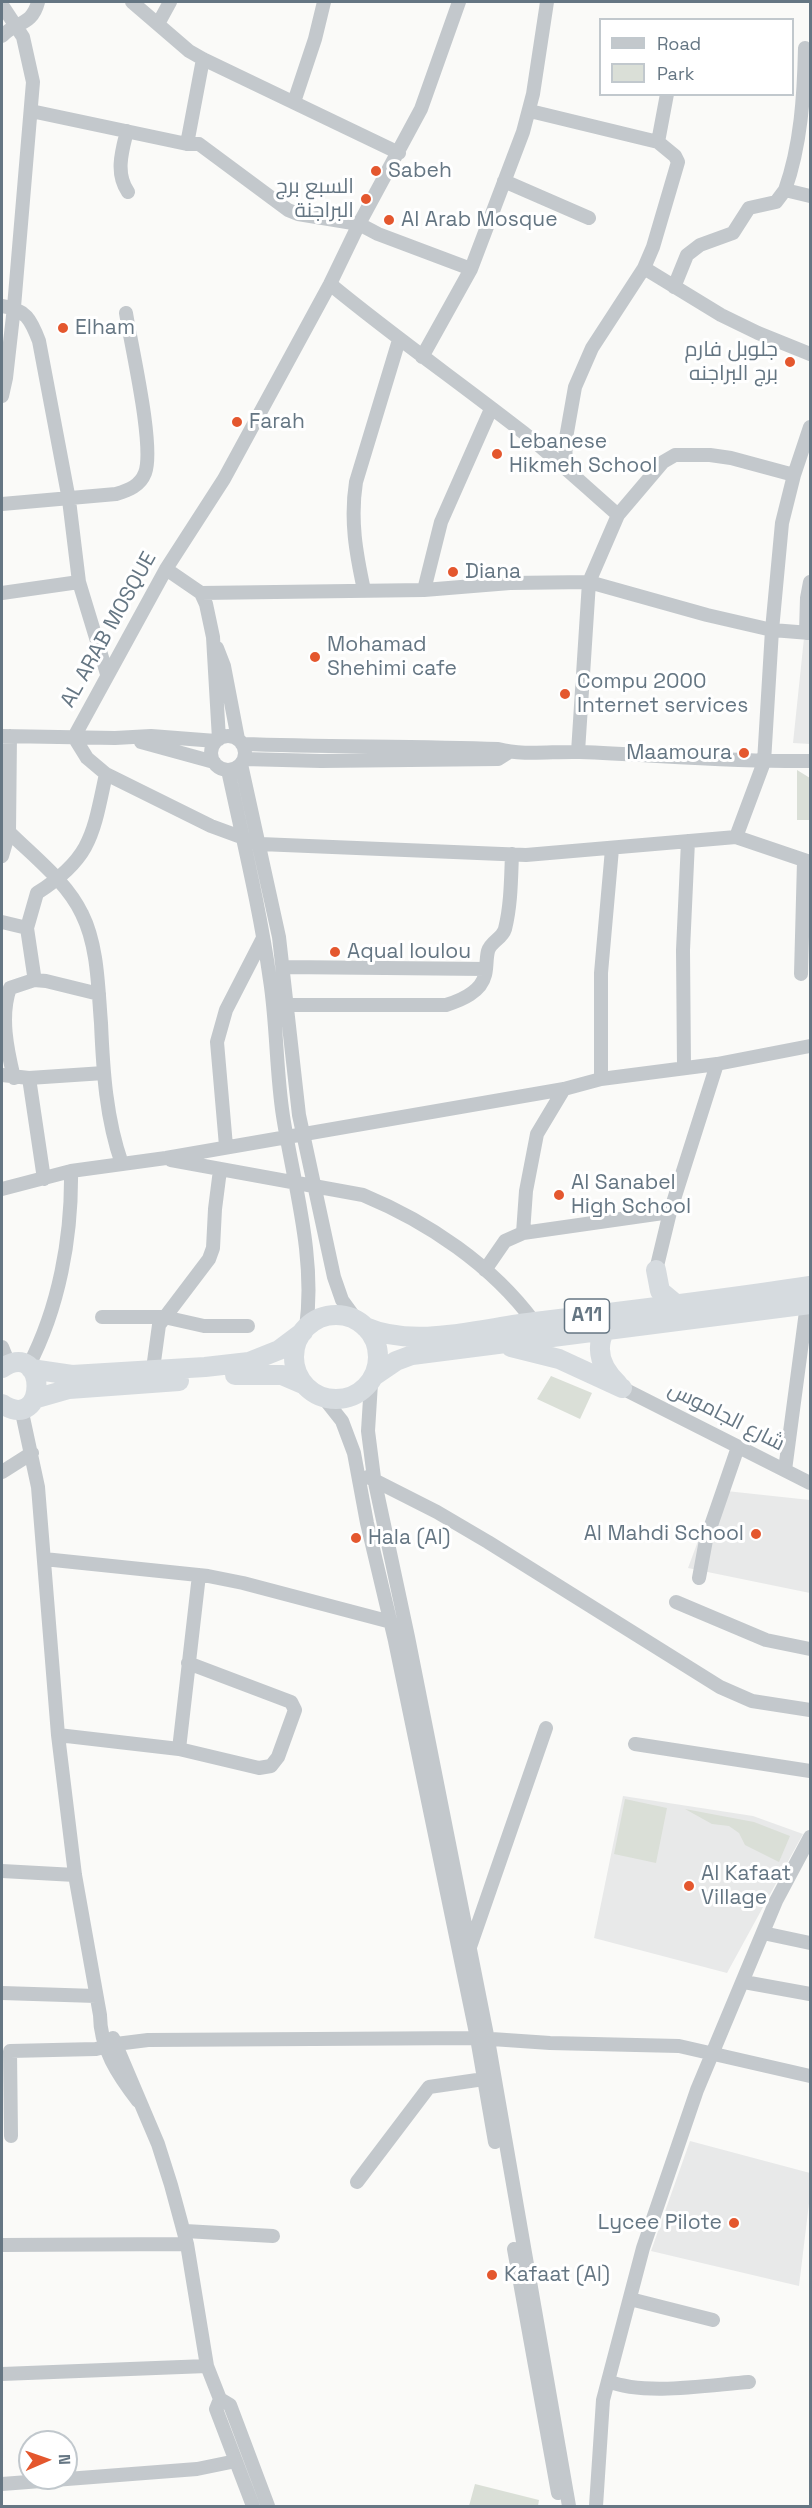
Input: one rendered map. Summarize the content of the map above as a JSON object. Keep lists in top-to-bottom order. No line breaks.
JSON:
{"streets":{"highway":["A11"],"street":["AL ARAB MOSQUE","شارع الجاموس"]},"places":["Sabeh","السبع برج البراجنة","Al Arab Mosque","Elham","جلوبل فارم برج البراجنه","Farah","Lebanese Hikmeh School","Diana","Mohamad Shehimi cafe","Compu 2000 Internet services","Maamoura","Aqual loulou","Al Sanabel High School","Al Mahdi School","Hala (Al)","Al Kafaat Village","Lycee Pilote","Kafaat (Al)"],"legend":["Road","Park"],"north":"right"}
